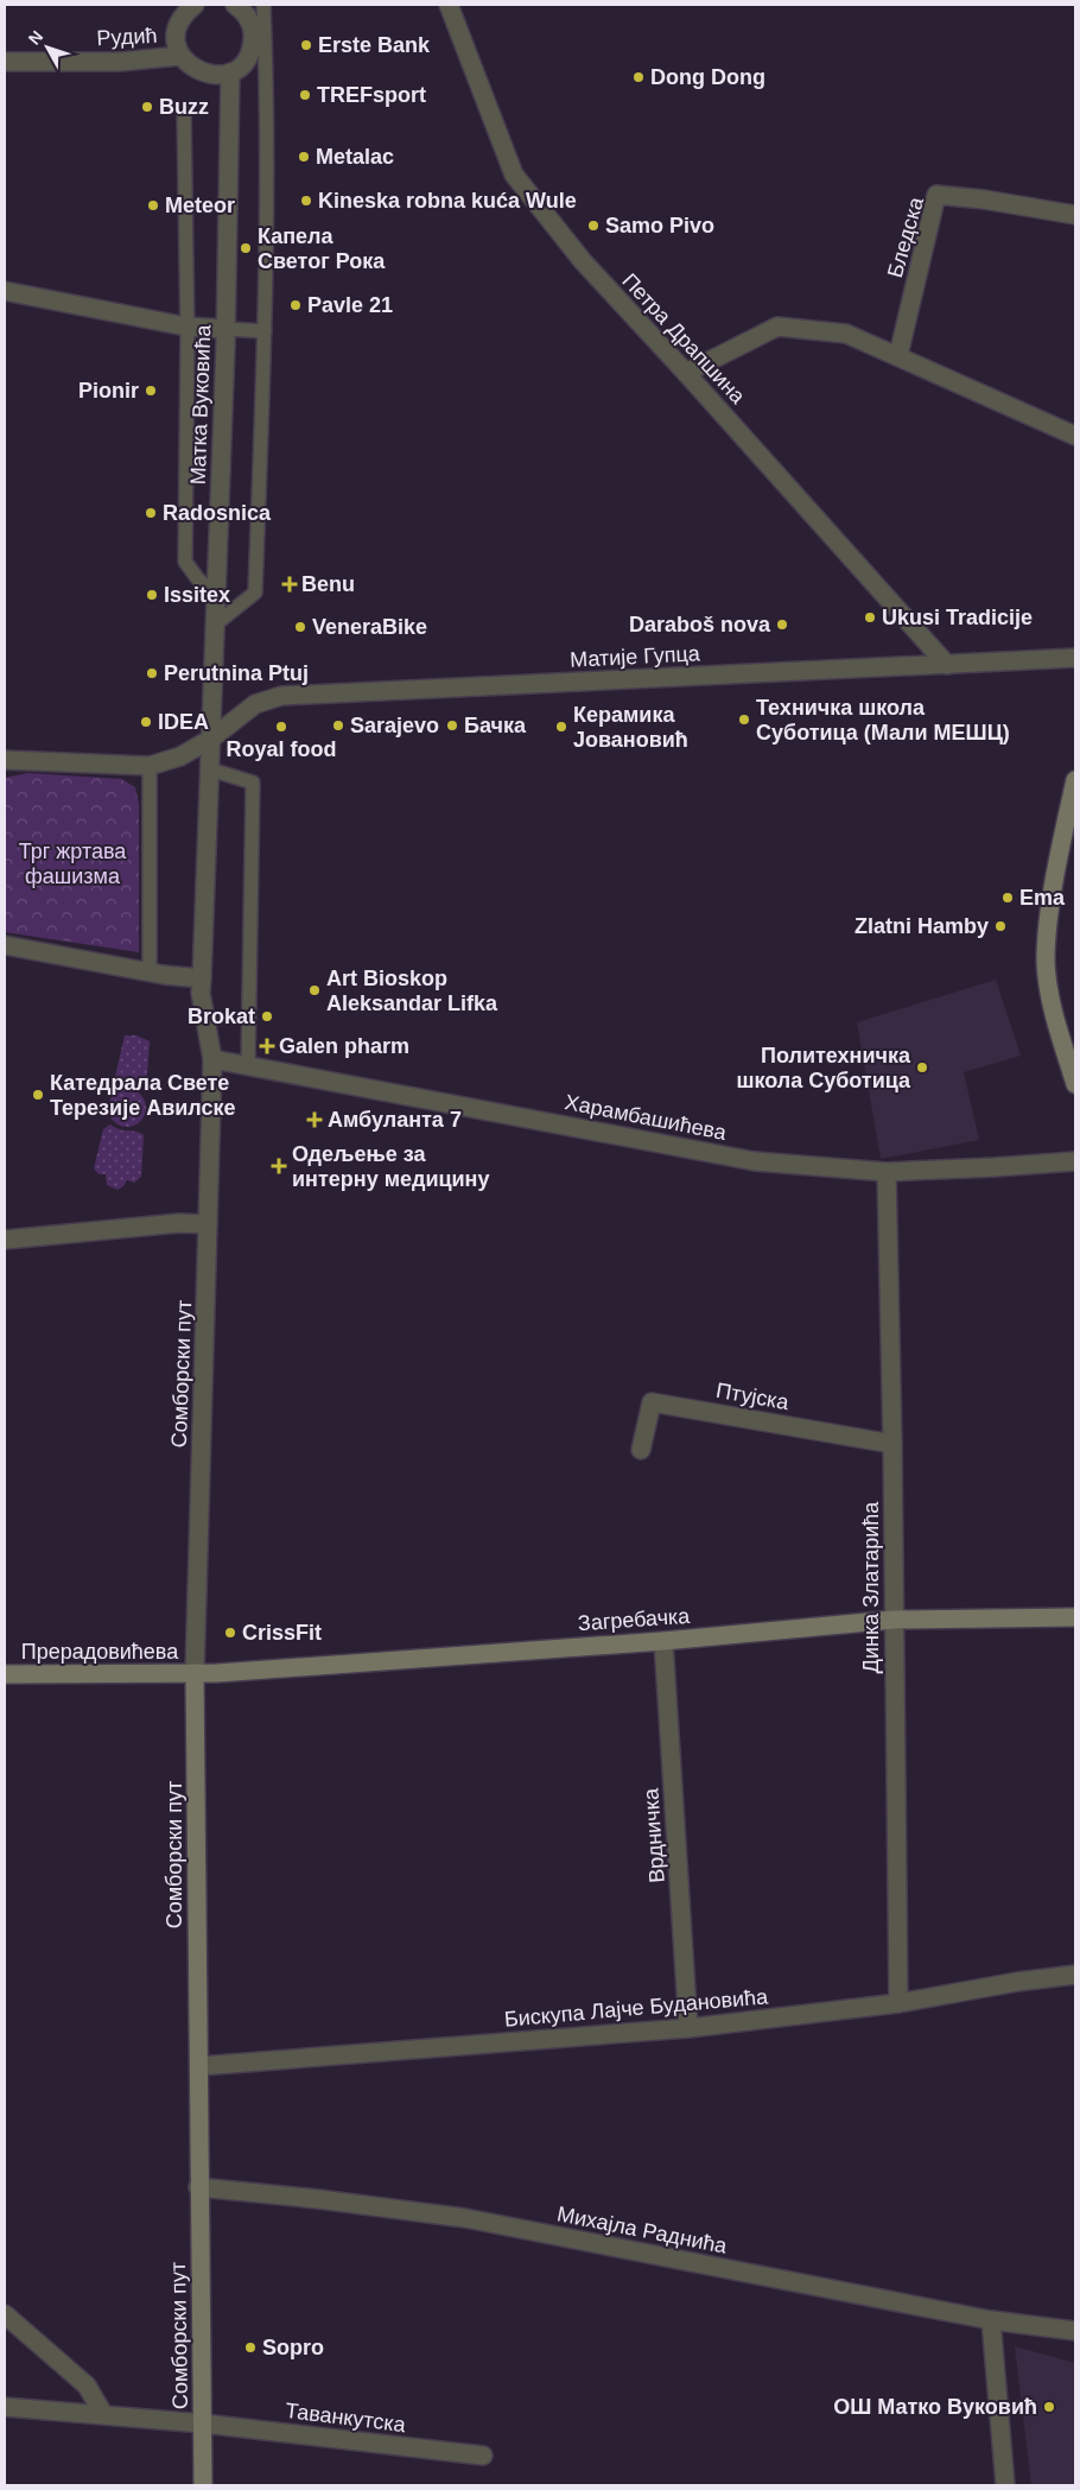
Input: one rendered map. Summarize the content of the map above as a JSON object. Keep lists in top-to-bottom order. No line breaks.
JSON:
{"streets":{"main road":["Сомборски пут","Загребачка","Прерадовићева"],"street":["Рудић","Бледска","Петра Драпшина","Матка Вуковића","Матије Гупца","Харамбашићева","Птујска","Динка Златарића","Врдничка","Бискупа Лајче Будановића","Михајла Раднића","Таванкутска"]},"crossings":[["Петра Драпшина","Матије Гупца"],["Матка Вуковића","Матије Гупца"],["Харамбашићева","Динка Златарића"],["Сомборски пут","Загребачка"],["Сомборски пут","Прерадовићева"],["Сомборски пут","Бискупа Лајче Будановића"],["Сомборски пут","Михајла Раднића"],["Сомборски пут","Таванкутска"],["Птујска","Динка Златарића"],["Динка Златарића","Загребачка"],["Динка Златарића","Бискупа Лајче Будановића"],["Загребачка","Прерадовићева"],["Загребачка","Врдничка"],["Врдничка","Бискупа Лајче Будановића"]],"parks":["Трг жртава фашизма"],"places":{"other":["Erste Bank","Dong Dong","TREFsport","Buzz","Metalac","Kineska robna kuća Wule","Meteor","Samo Pivo","Капела Светог Рока","Pavle 21","Pionir","Radosnica","Issitex","Ukusi Tradicije","Daraboš nova","VeneraBike","Perutnina Ptuj","Техничка школа Суботица (Мали МЕШЦ)","IDEA","Sarajevo","Бачка","Royal food","Керамика Јовановић","Ema","Zlatni Hamby","Art Bioskop Aleksandar Lifka","Brokat","Политехничка школа Суботица","Катедрала Свете Терезије Авилске","CrissFit","Sopro","ОШ Матко Вуковић"],"health":["Benu","Galen pharm","Амбуланта 7","Одељење за интерну медицину"]},"north":"top left"}
